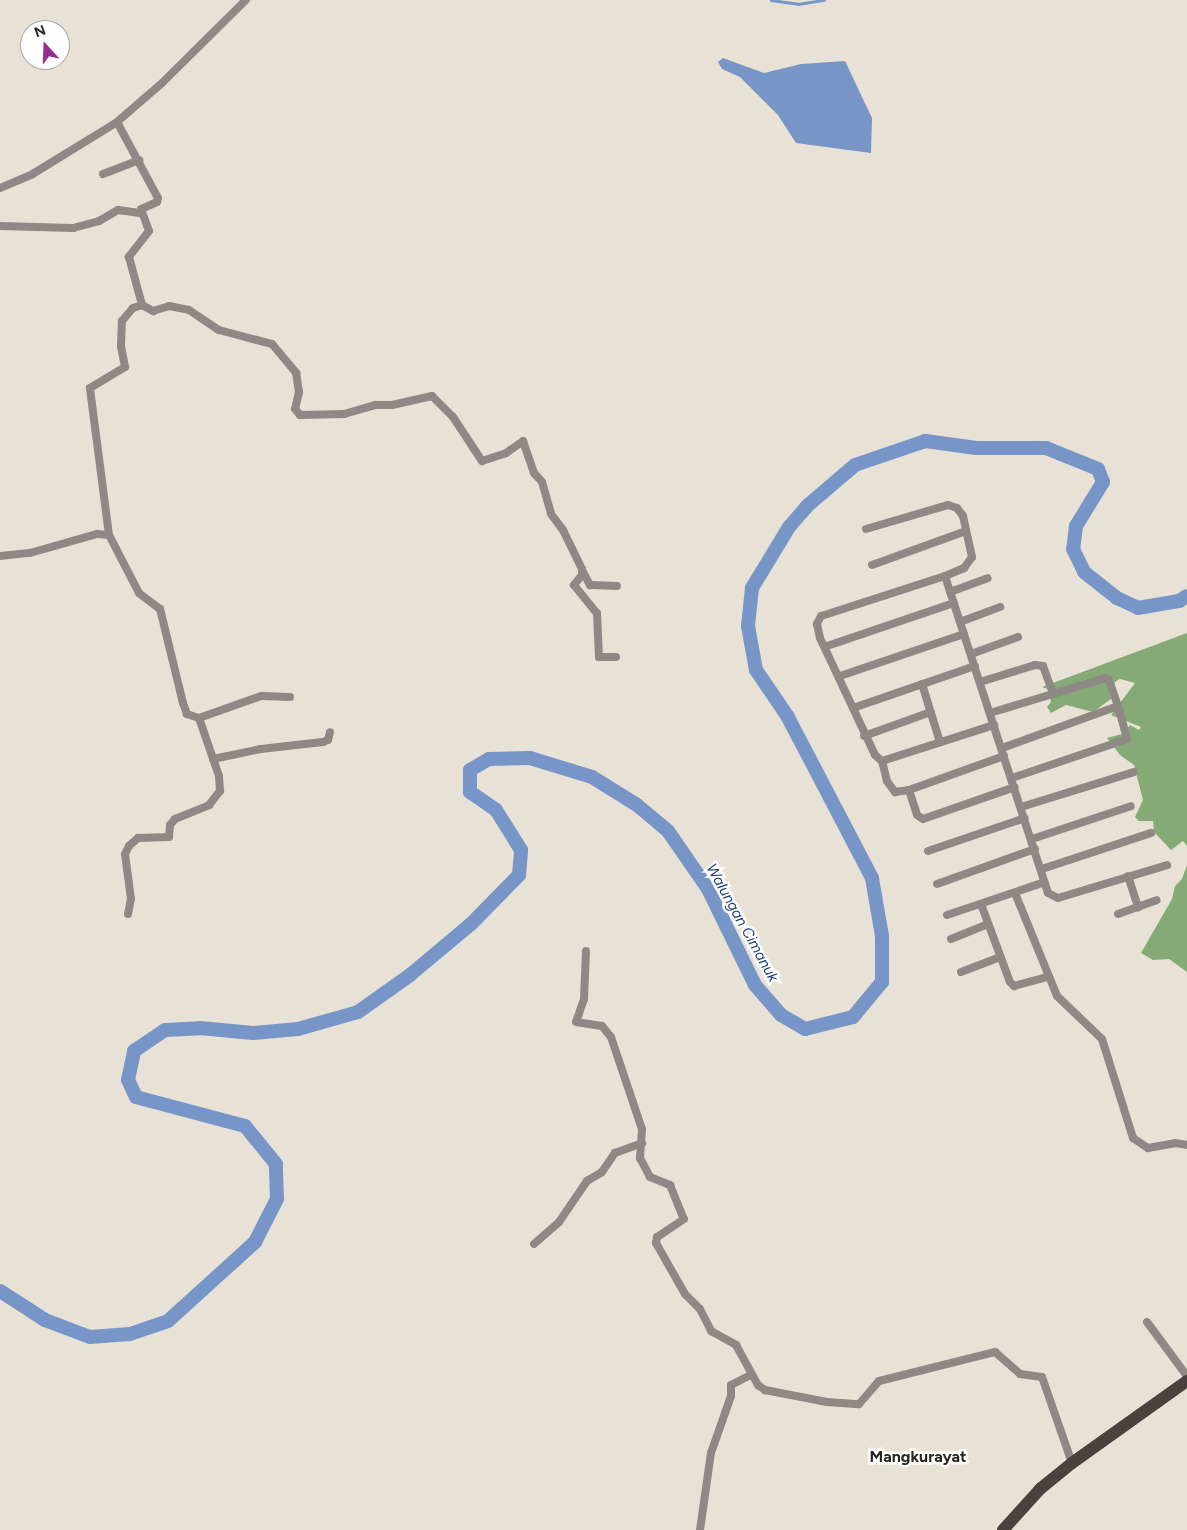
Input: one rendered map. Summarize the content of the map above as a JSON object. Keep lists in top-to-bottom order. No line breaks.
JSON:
{"districts":["Mangkurayat"],"water":["Walungan Cimanuk"],"north":"top"}
